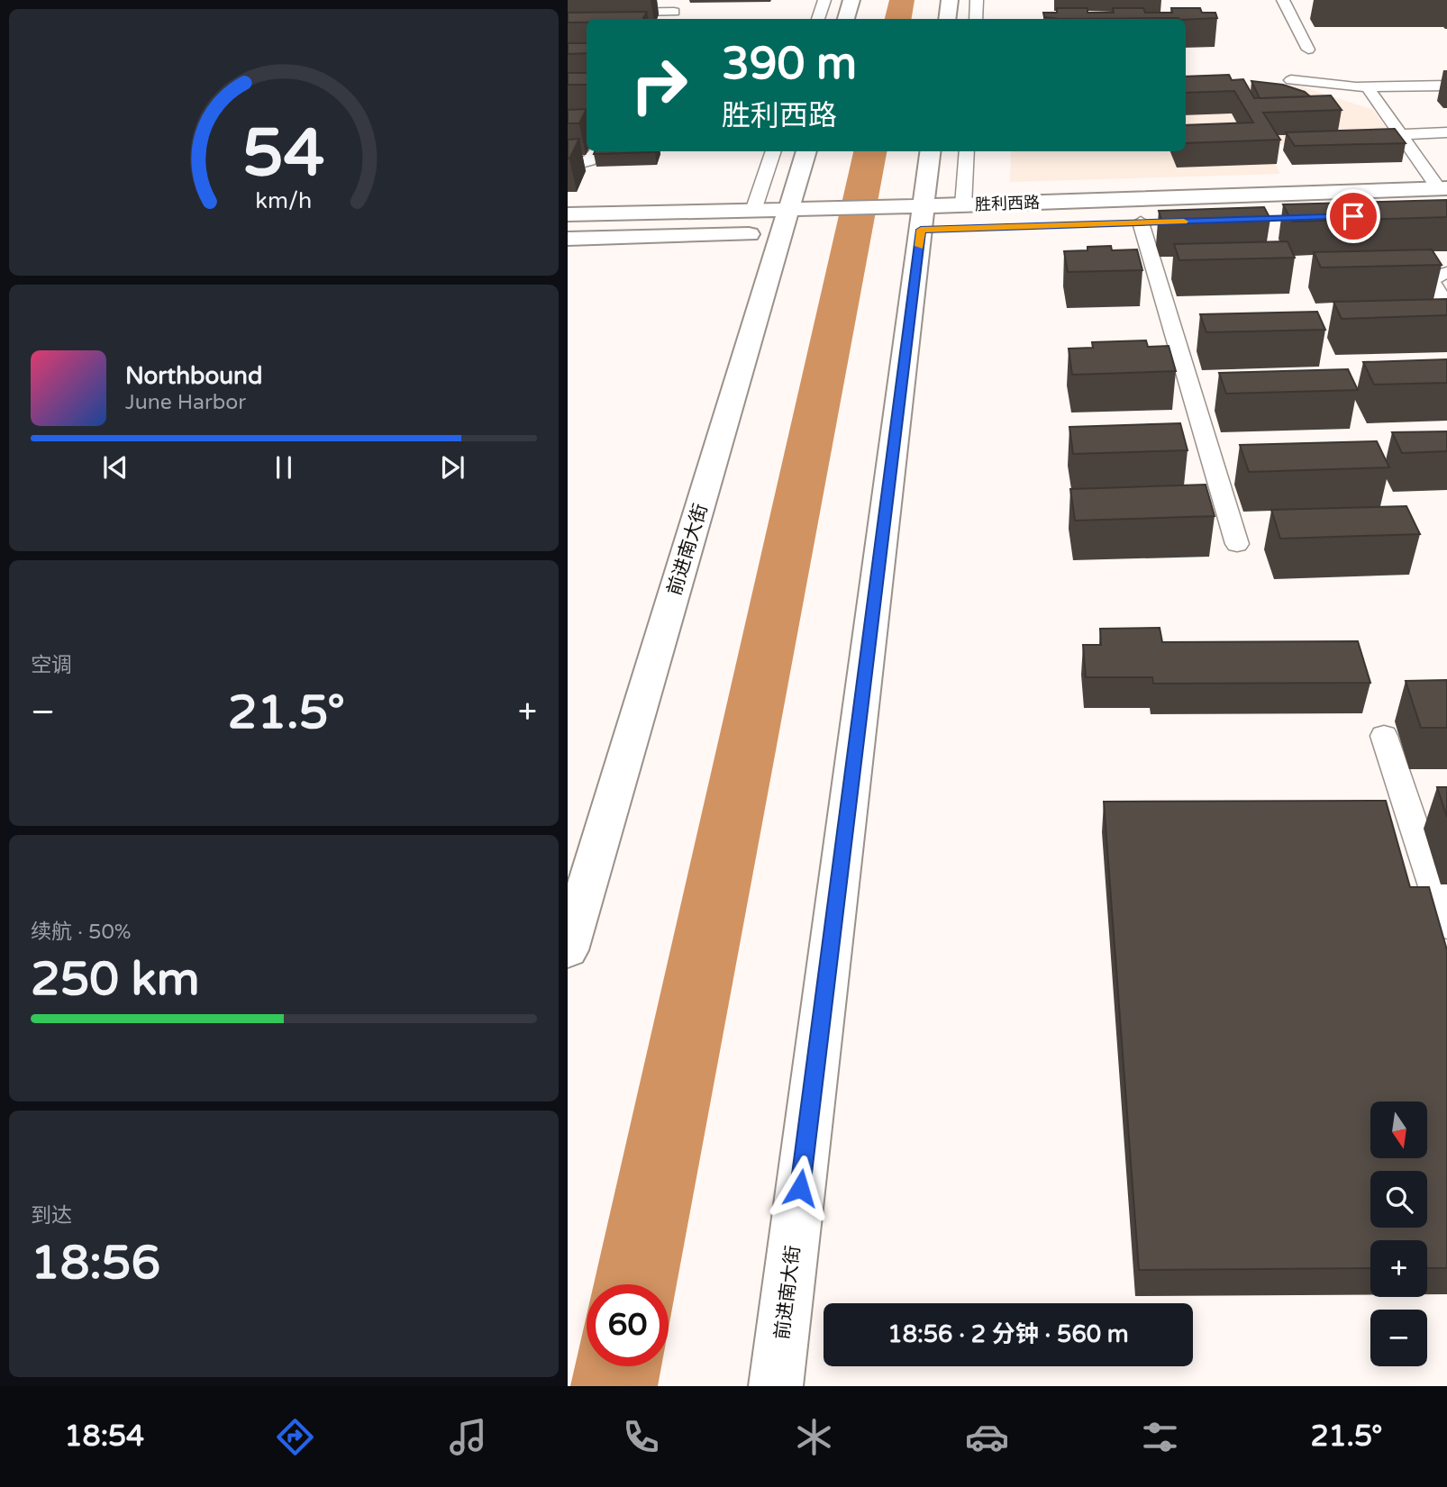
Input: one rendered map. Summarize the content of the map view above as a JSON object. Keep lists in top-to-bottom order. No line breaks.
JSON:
{"streets":{"main road":["胜利西路","前进南大街"]},"crossings":[["胜利西路","前进南大街"]],"north":"bottom","page":{"turn":["390 m","胜利西路"],"song":["Northbound","June Harbor"],"tile":["空调",["续航 · 50%","250 km"],["到达","18:56"]],"heat":["−","21.5°","+"],"map_buttons":["+","−"],"limit":"60","trip":"18:56 · 2 分钟 · 560 m","tabs":["18:54","21.5°"],"gauge":["54","km/h"]}}
